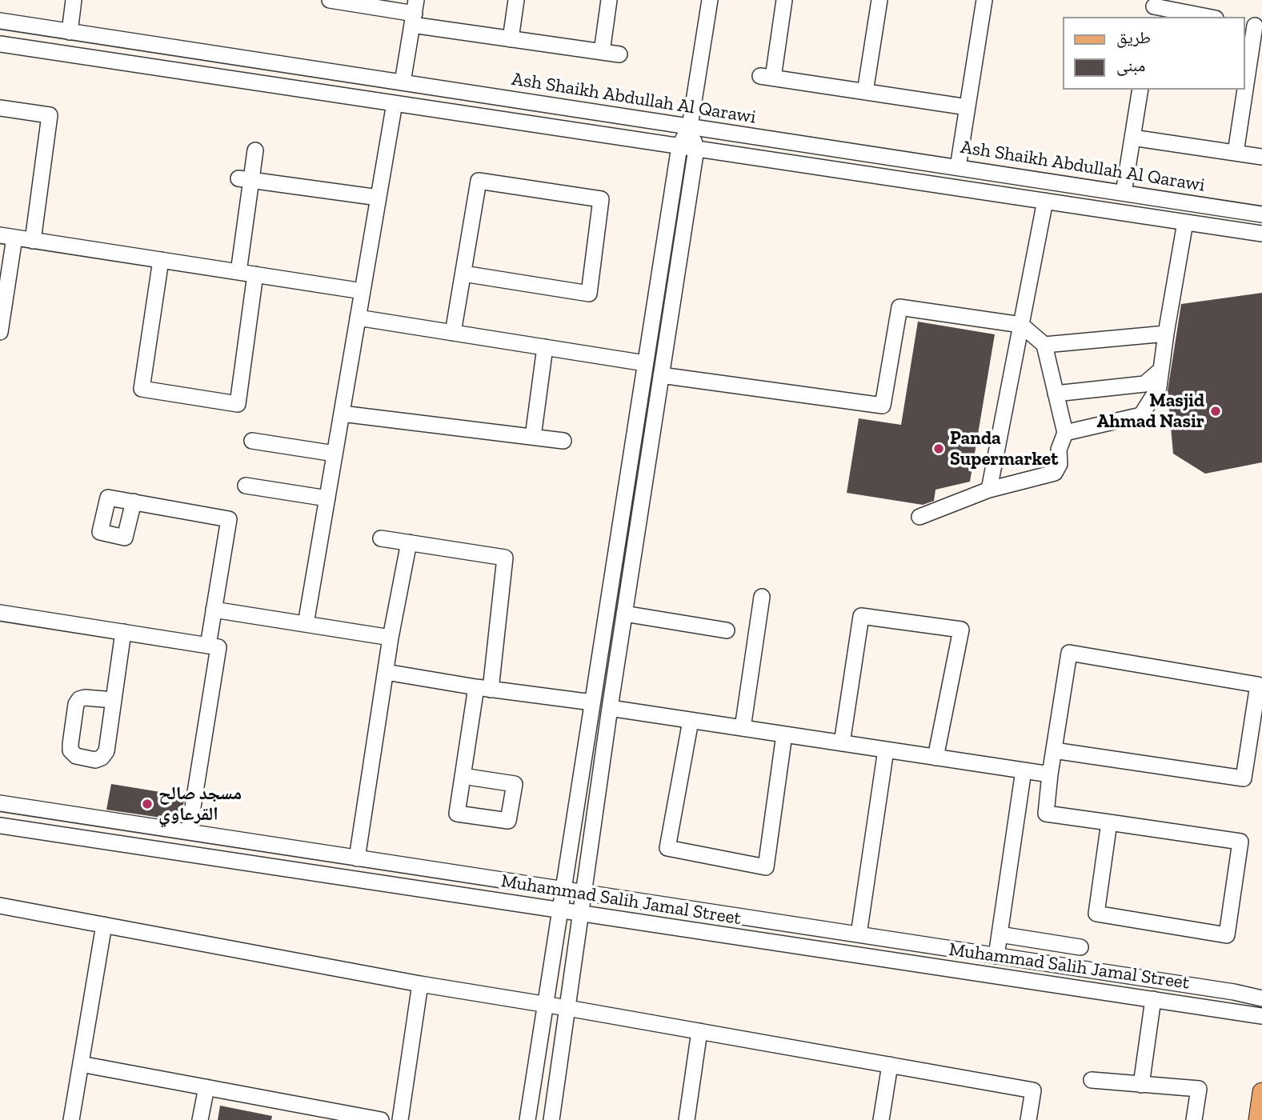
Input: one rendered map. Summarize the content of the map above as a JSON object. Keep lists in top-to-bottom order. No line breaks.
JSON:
{"streets":{"street":["Ash Shaikh Abdullah Al Qarawi","Muhammad Salih Jamal Street"]},"places":["Masjid Ahmad Nasir","Panda Supermarket","مسجد صالح القرعاوي"],"legend":["طريق","مبنى"]}
